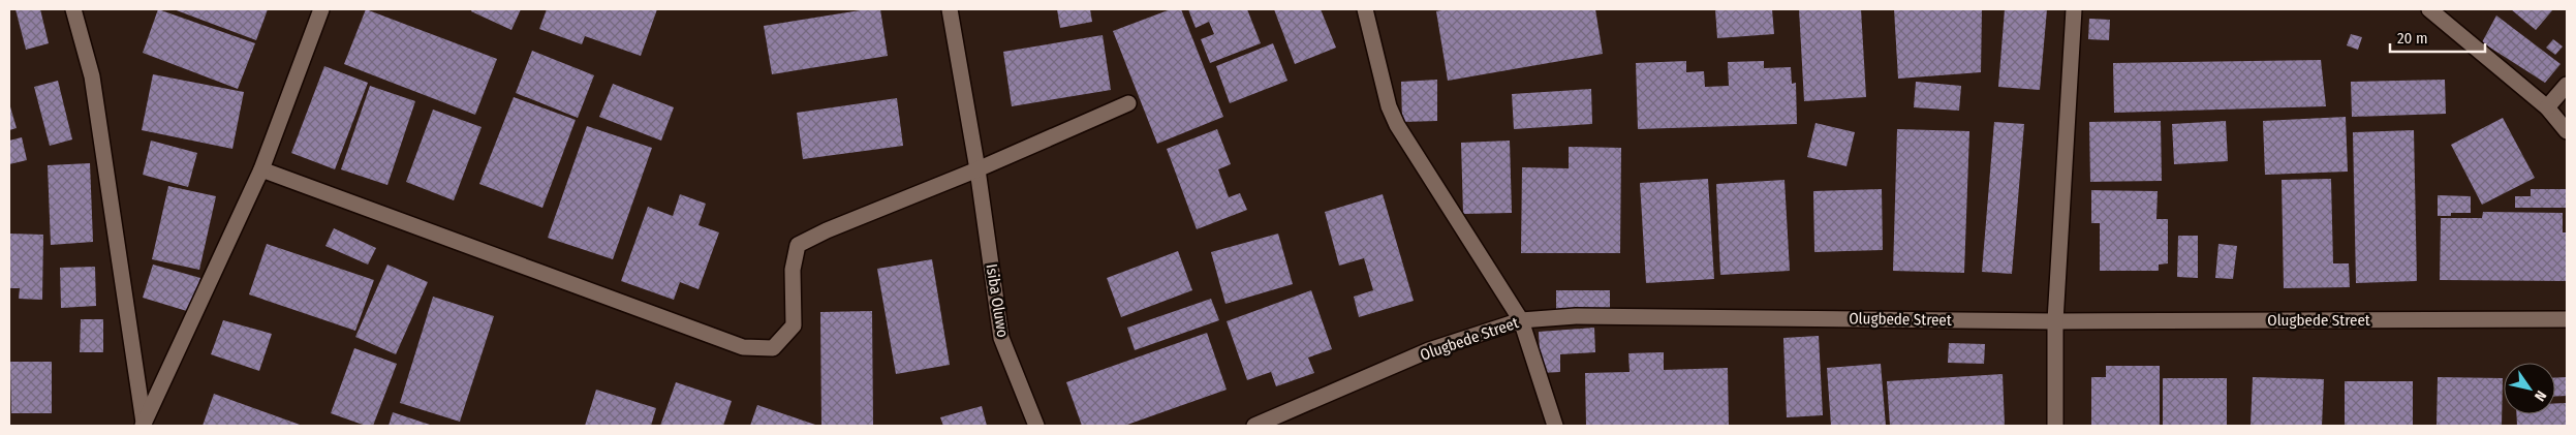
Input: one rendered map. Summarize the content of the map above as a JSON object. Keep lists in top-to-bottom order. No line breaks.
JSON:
{"streets":{"street":["Isiba Oluwo","Olugbede Street"]},"scale_bar":"20 m","north":"bottom right"}
